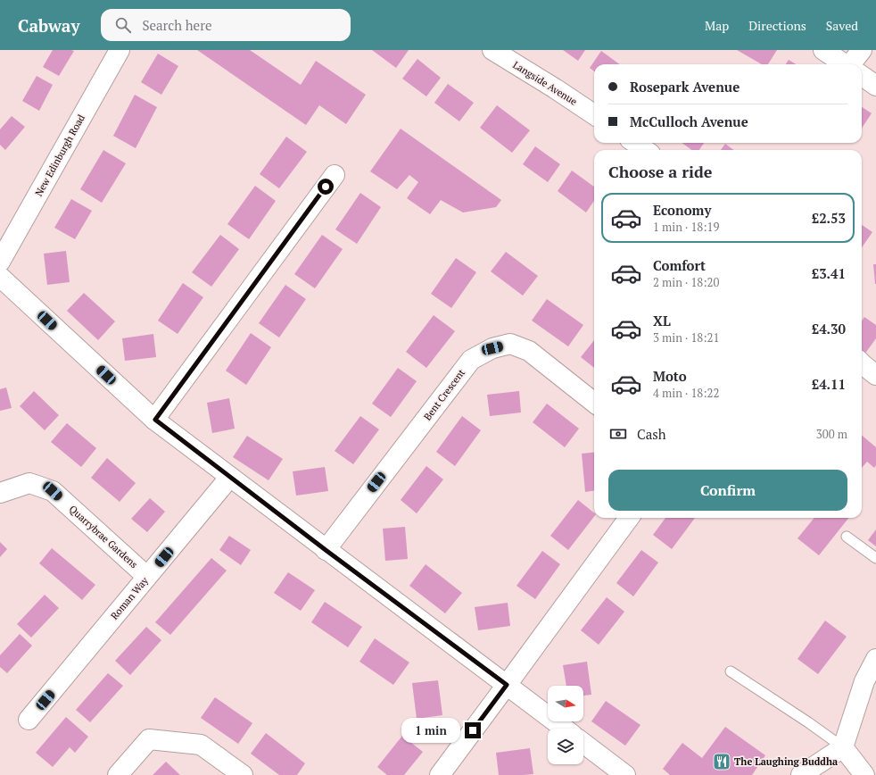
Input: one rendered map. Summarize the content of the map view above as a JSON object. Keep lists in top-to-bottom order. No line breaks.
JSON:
{"streets":{"street":["Langside Avenue","New Edinburgh Road","Bent Crescent","Quarrybrae Gardens","Roman Way"]},"crossings":[["Quarrybrae Gardens","Roman Way"]],"places":{"restaurant":["The Laughing Buddha"]},"north":"right","page":{"header":"Cabway","search":"Search here","nav":["Map","Directions","Saved"],"banner":["Rosepark Avenue","McCulloch Avenue"],"heading":"Choose a ride","list":[{"name":"Economy","note":"1 min · 18:19","value":"£2.53"},{"name":"Comfort","note":"2 min · 18:20","value":"£3.41"},{"name":"XL","note":"3 min · 18:21","value":"£4.30"},{"name":"Moto","note":"4 min · 18:22","value":"£4.11"}],"pay":["Cash","300 m"],"buttons":"Confirm","bubble":"1 min"}}
